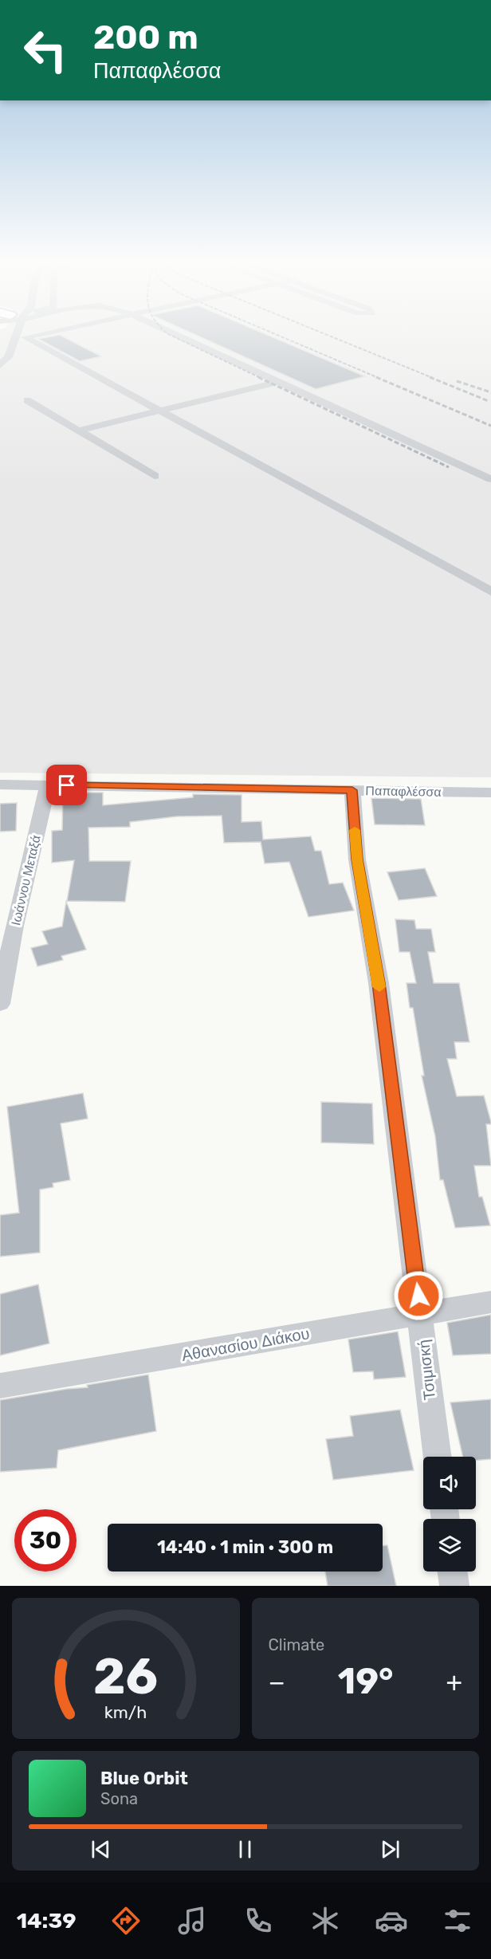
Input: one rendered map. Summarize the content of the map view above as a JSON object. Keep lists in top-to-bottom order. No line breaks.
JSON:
{"streets":{"street":["Παπαφλέσσα","Ιωάννου Μεταξά","Αθανασίου Διάκου","Τσιμισκή"]},"crossings":[["Παπαφλέσσα","Ιωάννου Μεταξά"],["Παπαφλέσσα","Τσιμισκή"],["Αθανασίου Διάκου","Τσιμισκή"]],"page":{"turn":["200 m","Παπαφλέσσα"],"limit":"30","trip":"14:40 · 1 min · 300 m","tile":"Climate","heat":["−","19°","+"],"song":["Blue Orbit","Sona"],"tabs":"14:39","gauge":["26","km/h"]}}
